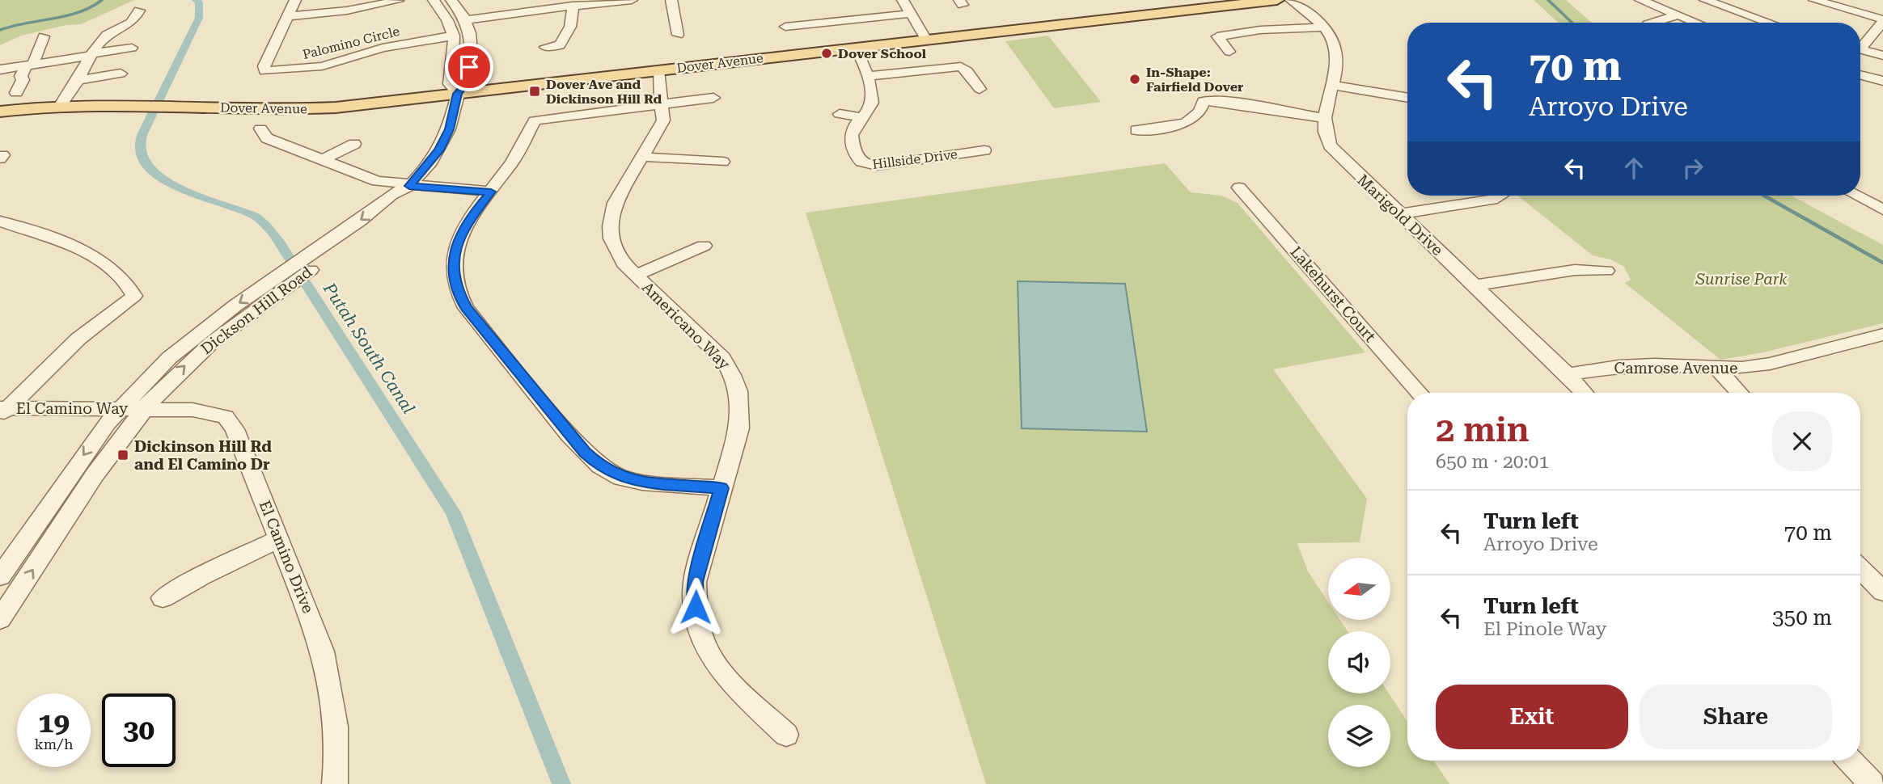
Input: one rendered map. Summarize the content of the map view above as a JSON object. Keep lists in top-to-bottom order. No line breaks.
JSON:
{"streets":{"main road":["Dover Avenue"],"street":["Palomino Circle","Hillside Drive","Marigold Drive","Lakehurst Court","Dickson Hill Road","Americano Way","Camrose Avenue","El Camino Way","El Camino Drive"]},"crossings":[["Palomino Circle","Dickson Hill Road"],["Dover Avenue","Hillside Drive"],["Dover Avenue","Dickson Hill Road"],["Dover Avenue","Americano Way"],["Marigold Drive","Camrose Avenue"],["Dickson Hill Road","El Camino Way"],["Dickson Hill Road","El Camino Drive"],["El Camino Way","El Camino Drive"]],"water":["Putah South Canal"],"parks":["Sunrise Park"],"places":{"other":["Dover School","In-Shape: Fairfield Dover"],"transit":["Dover Ave and Dickinson Hill Rd","Dickinson Hill Rd and El Camino Dr"]},"north":"left","page":{"turn":["70 m","Arroyo Drive"],"heading":["2 min","650 m · 20:01"],"list":[{"name":"Turn left","note":"Arroyo Drive","value":"70 m"},{"name":"Turn left","note":"El Pinole Way","value":"350 m"}],"buttons":["Exit","Share"],"speed":"19 km/h","limit":"30"}}
